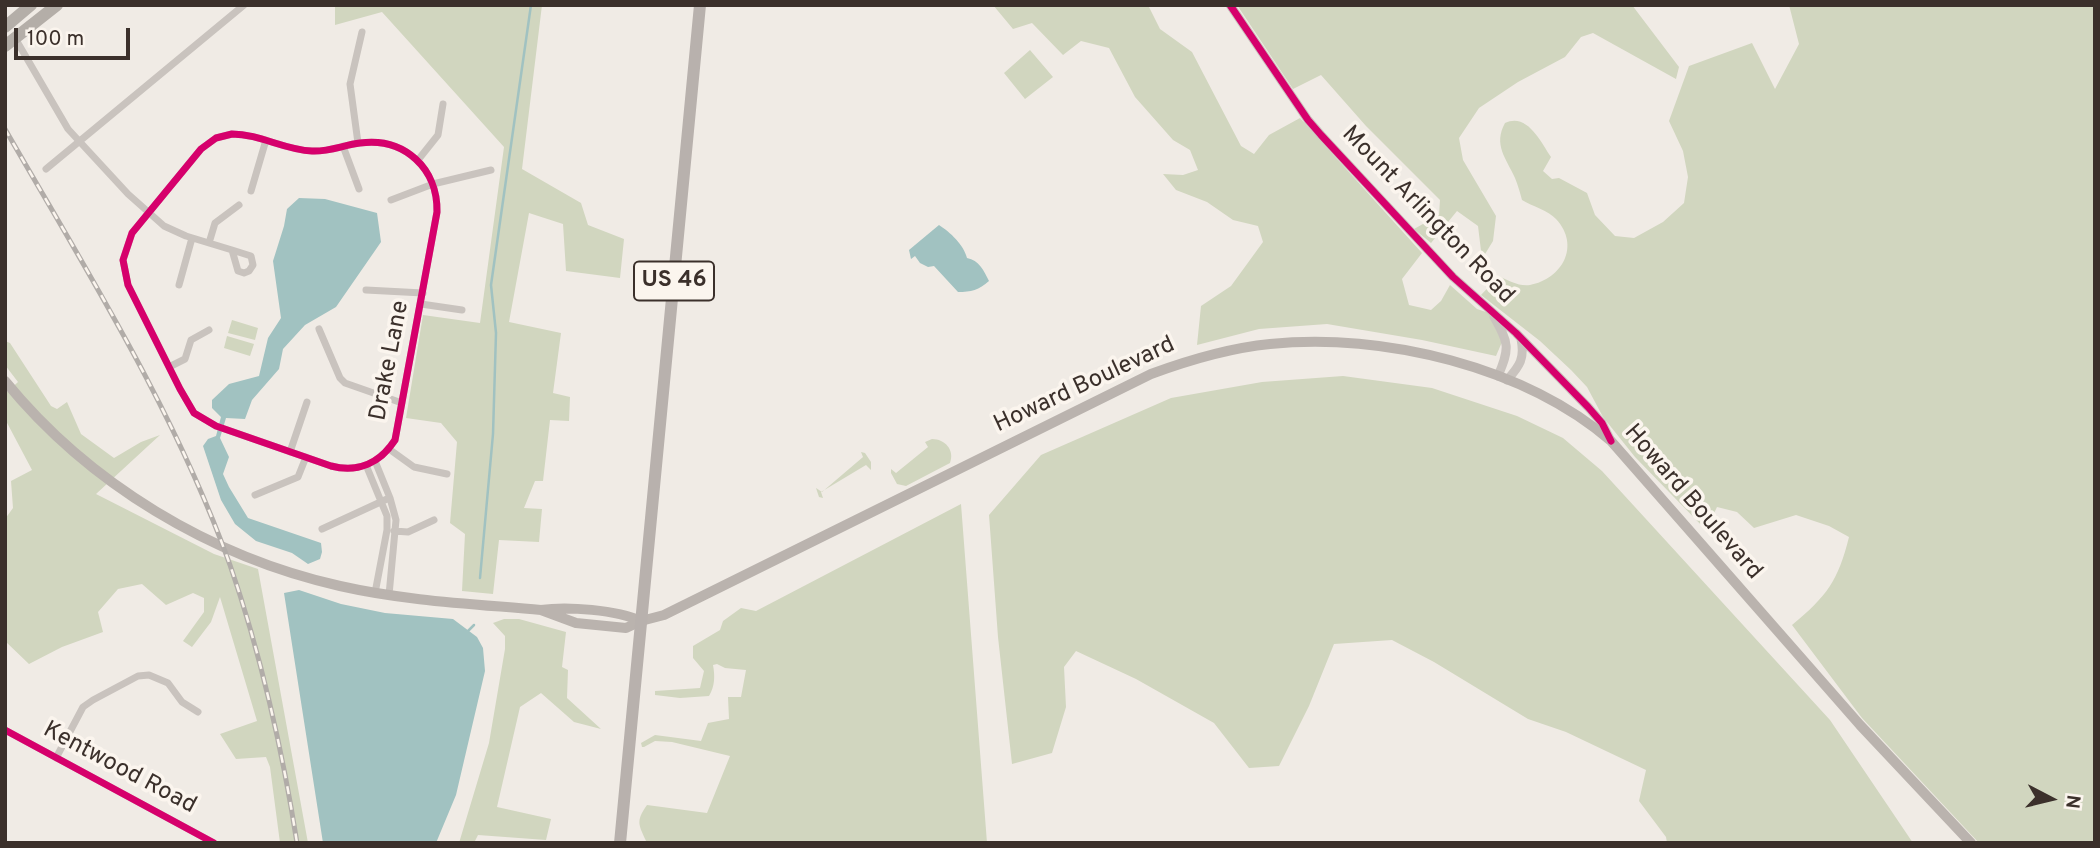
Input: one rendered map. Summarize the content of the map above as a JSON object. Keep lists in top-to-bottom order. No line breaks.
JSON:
{"streets":{"main road":["US 46","Howard Boulevard"],"street":["Mount Arlington Road","Drake Lane","Kentwood Road"]},"crossings":[["Mount Arlington Road","Howard Boulevard"],["US 46","Howard Boulevard"]],"scale_bar":"100 m","north":"right"}
